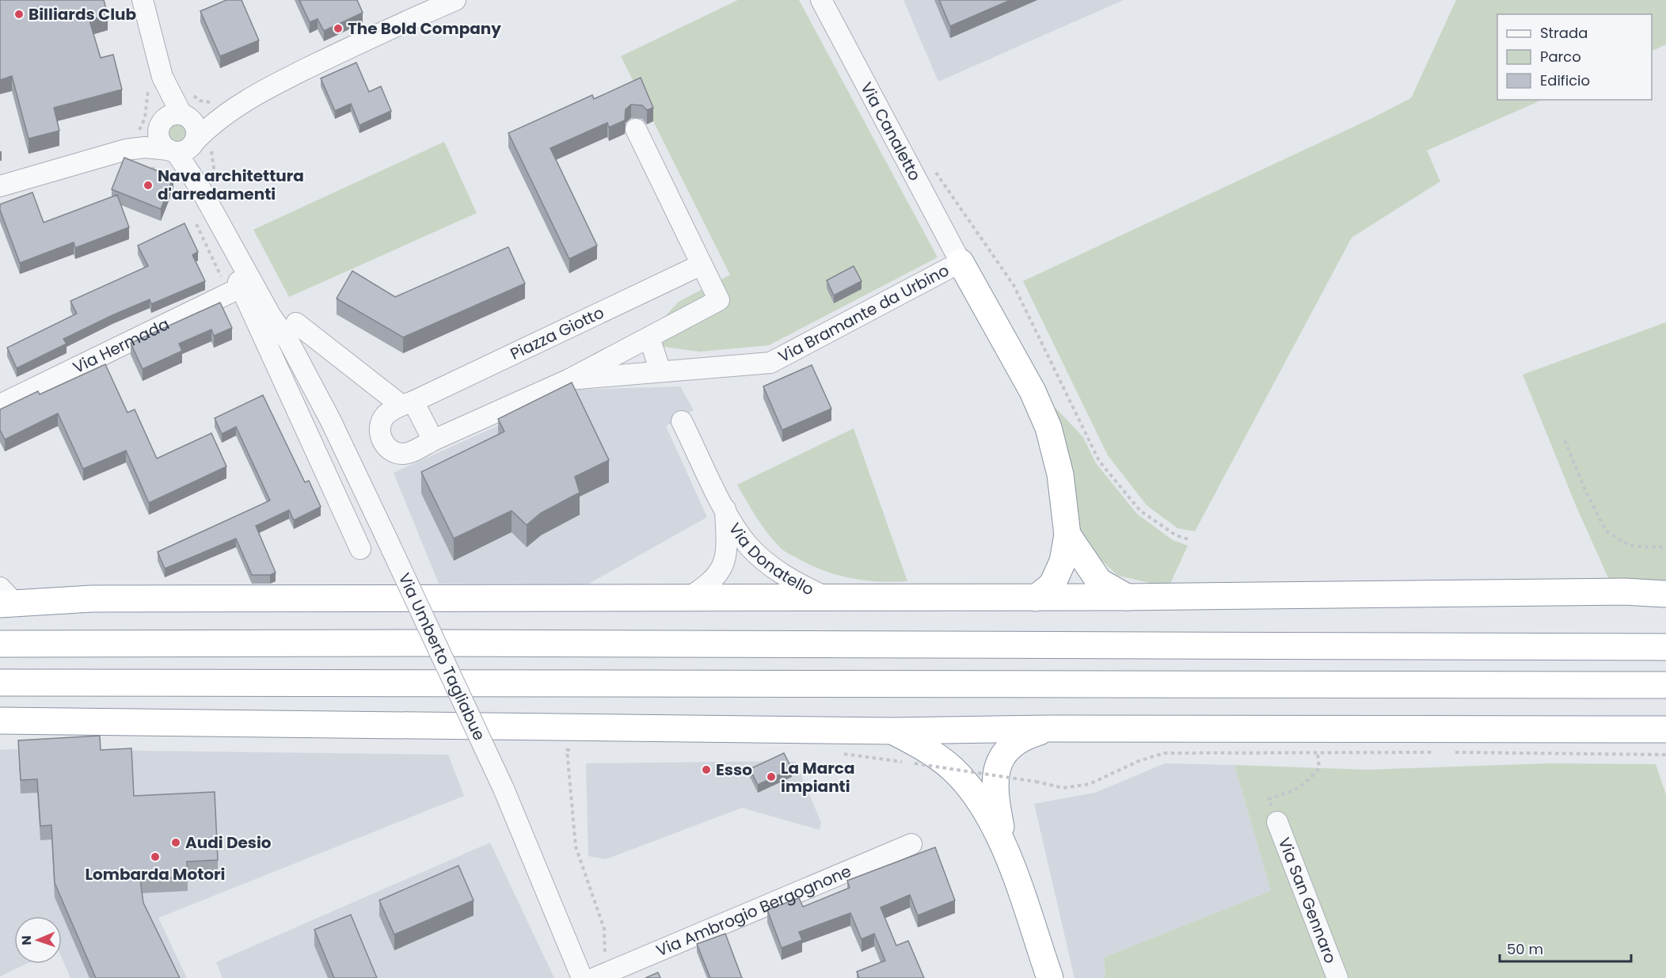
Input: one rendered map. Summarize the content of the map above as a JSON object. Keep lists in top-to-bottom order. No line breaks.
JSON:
{"streets":{"street":["Via Canaletto","Via Bramante da Urbino","Piazza Giotto","Via Hermada","Via Donatello","Via Umberto Tagliabue","Via San Gennaro","Via Ambrogio Bergognone"]},"crossings":[["Via Canaletto","Via Bramante da Urbino"],["Via Bramante da Urbino","Piazza Giotto"],["Via Hermada","Via Umberto Tagliabue"]],"places":["Billiards Club","The Bold Company","Nava architettura d'arredamenti","Esso","La Marca impianti","Audi Desio","Lombarda Motori"],"legend":["Strada","Parco","Edificio"],"scale_bar":"50 m","north":"left"}
